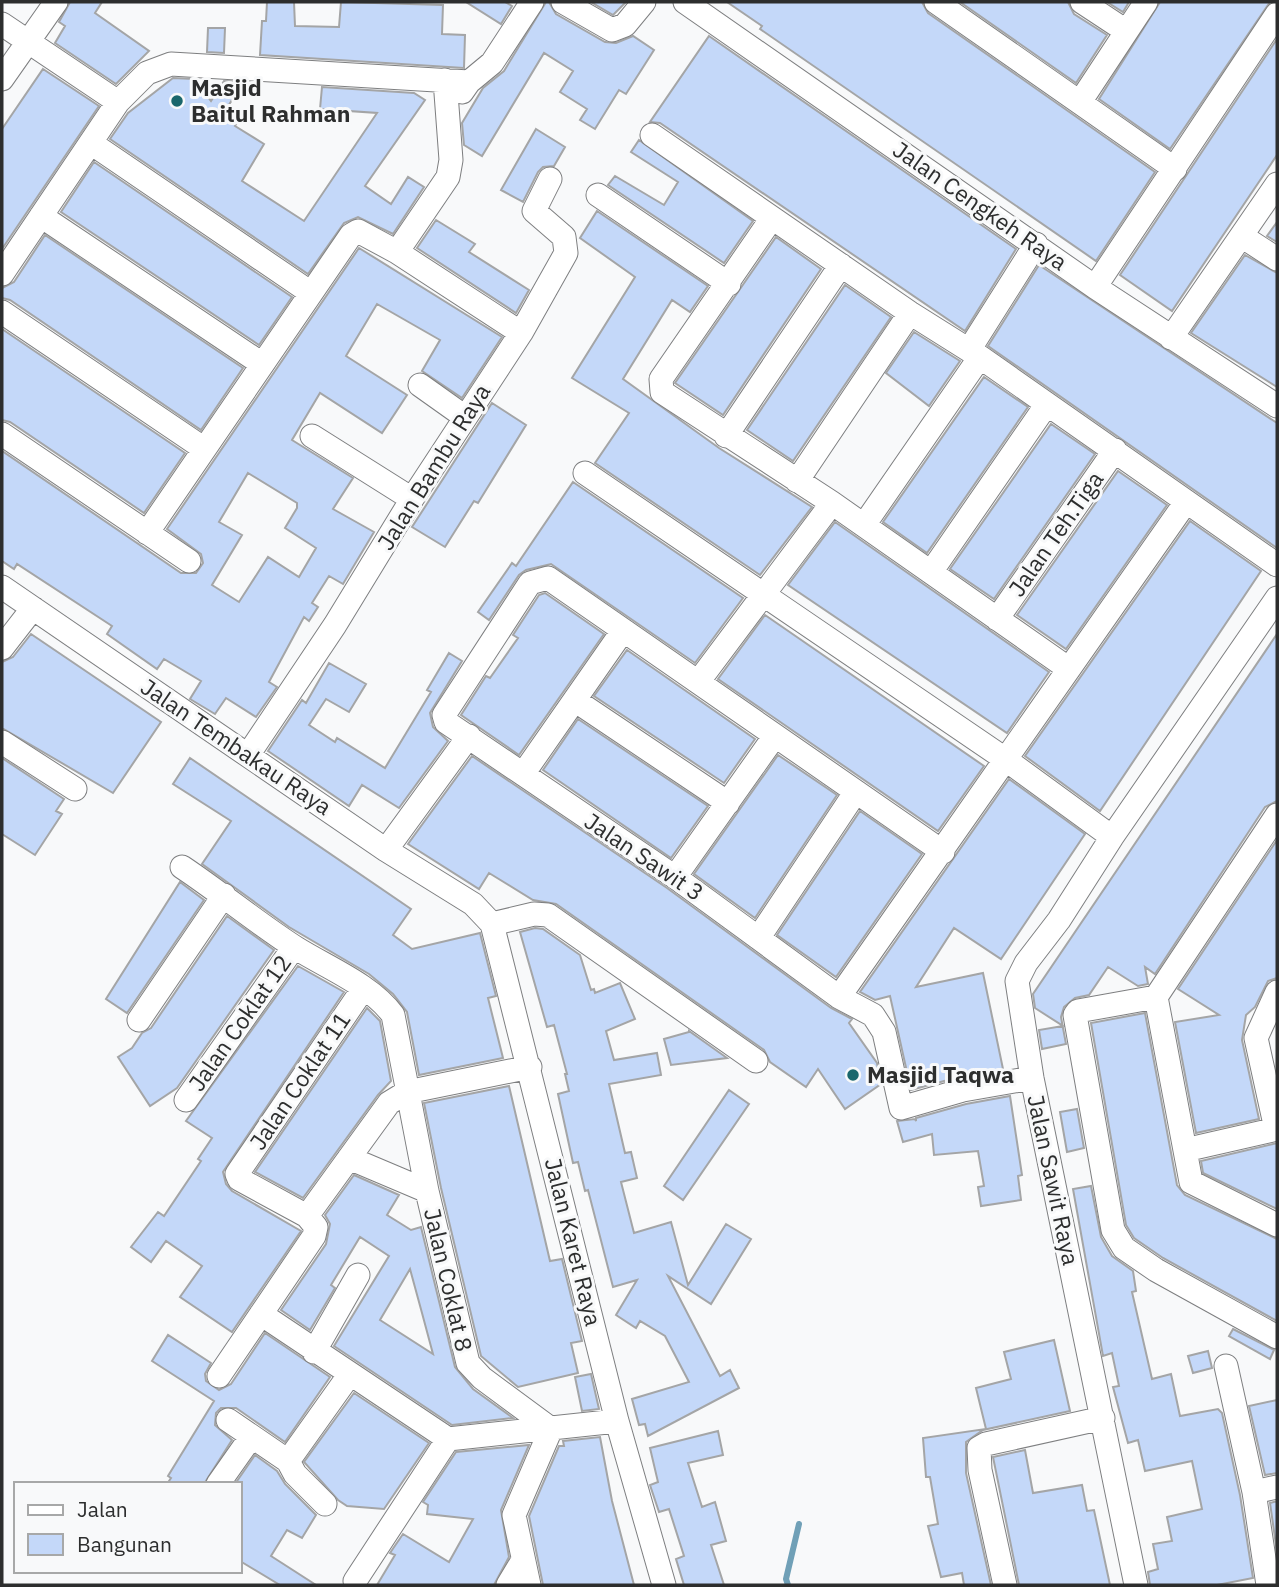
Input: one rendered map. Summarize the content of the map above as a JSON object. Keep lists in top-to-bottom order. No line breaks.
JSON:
{"streets":{"street":["Jalan Cengkeh Raya","Jalan Bambu Raya","Jalan Teh.Tiga","Jalan Tembakau Raya","Jalan Sawit 3","Jalan Coklat 12","Jalan Coklat 11","Jalan Sawit Raya","Jalan Karet Raya","Jalan Coklat 8"]},"crossings":[["Jalan Bambu Raya","Jalan Tembakau Raya"],["Jalan Tembakau Raya","Jalan Karet Raya"],["Jalan Sawit 3","Jalan Sawit Raya"],["Jalan Coklat 12","Jalan Coklat 8"],["Jalan Coklat 11","Jalan Coklat 8"]],"places":["Masjid Baitul Rahman","Masjid Taqwa"],"legend":["Jalan","Bangunan"]}
